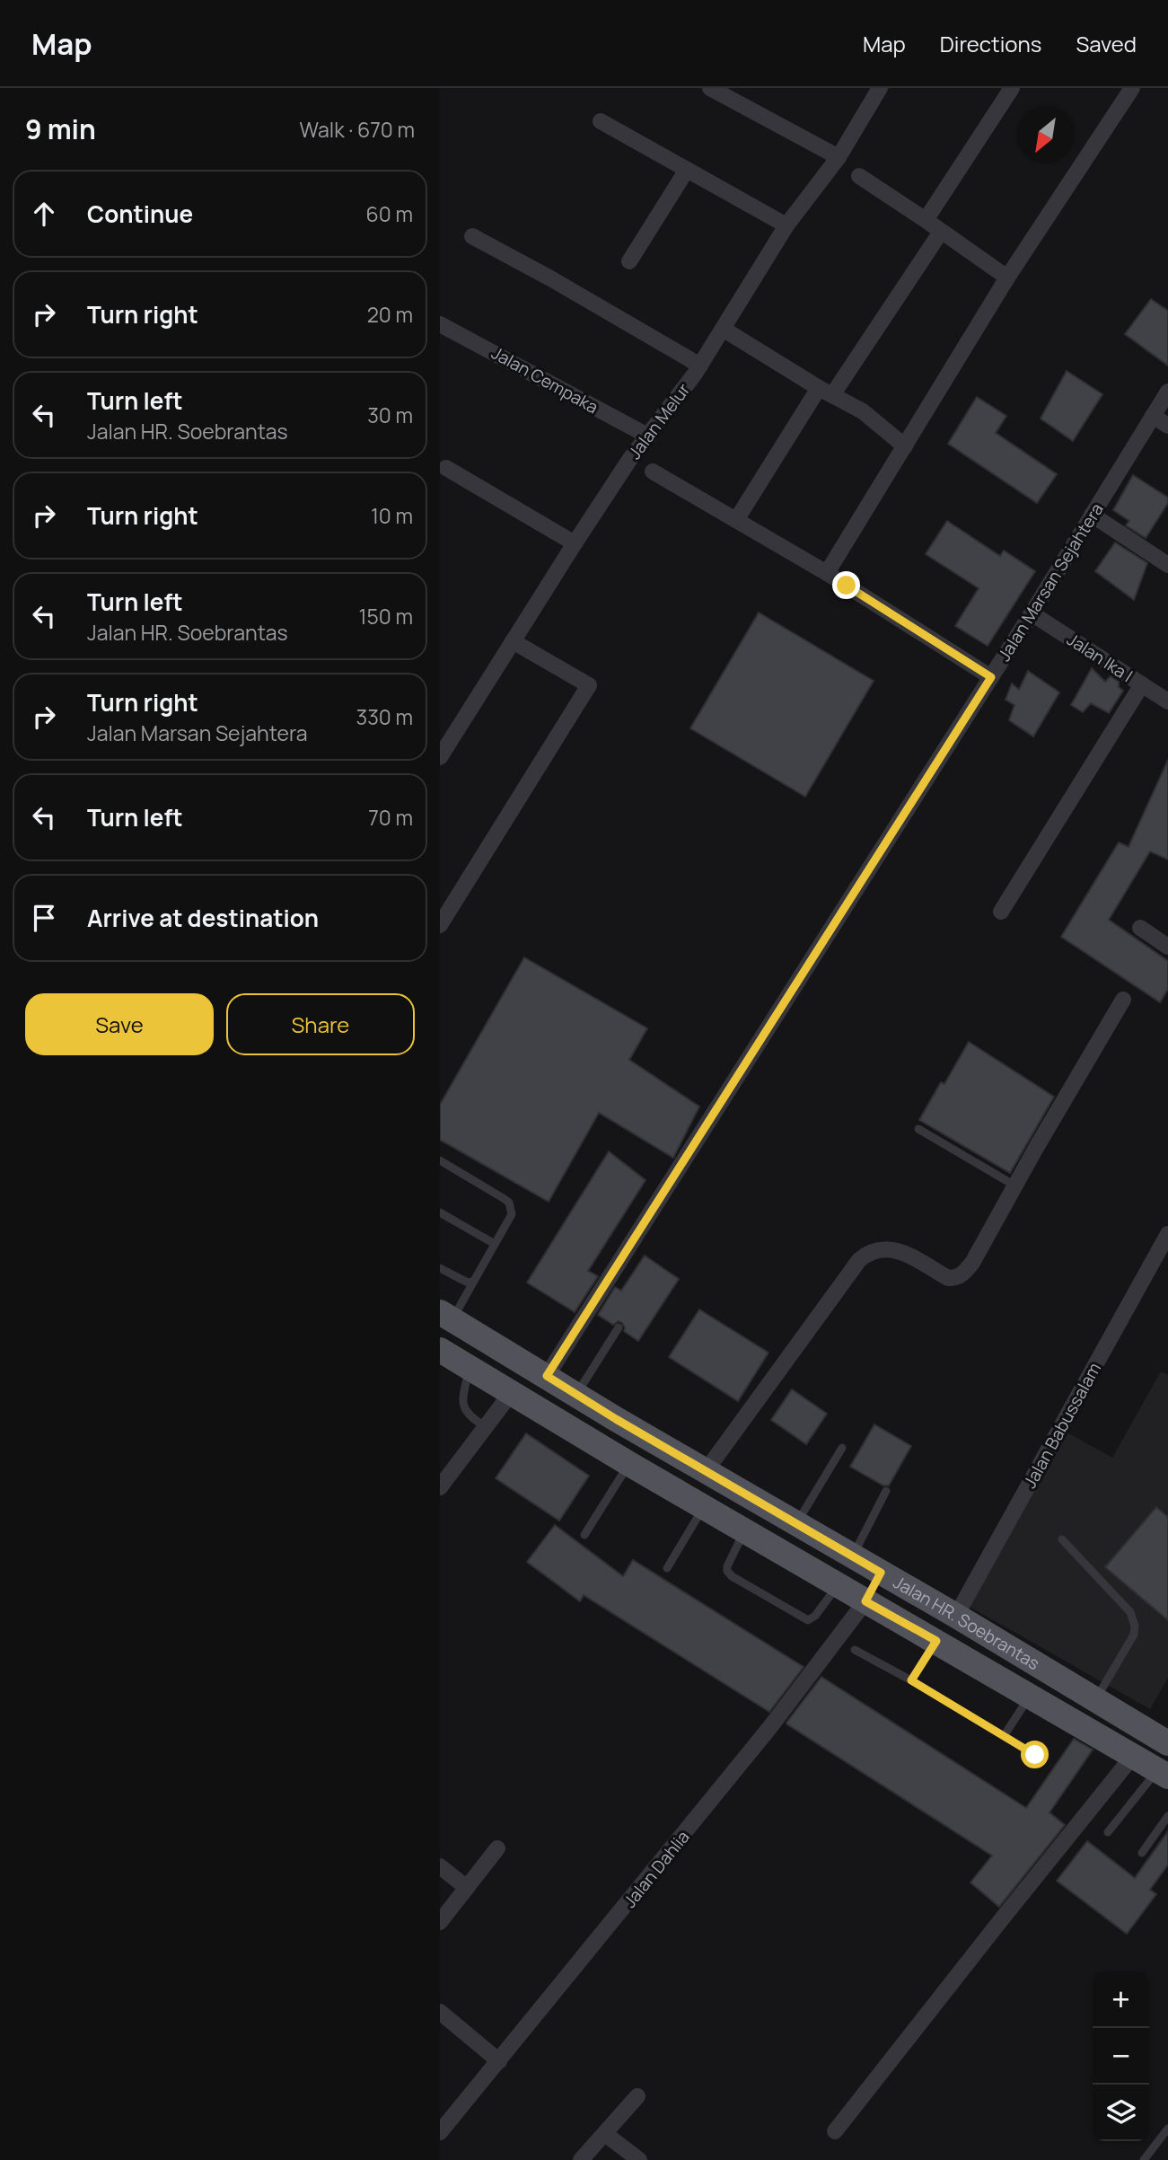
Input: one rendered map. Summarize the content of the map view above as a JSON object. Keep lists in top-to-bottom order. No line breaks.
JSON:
{"streets":{"main road":["Jalan HR. Soebrantas"],"street":["Jalan Cempaka","Jalan Melur","Jalan Marsan Sejahtera","Jalan Ika I","Jalan Babussalam","Jalan Dahlia"]},"crossings":[["Jalan Cempaka","Jalan Melur"],["Jalan Marsan Sejahtera","Jalan Ika I"],["Jalan Marsan Sejahtera","Jalan HR. Soebrantas"],["Jalan Babussalam","Jalan HR. Soebrantas"],["Jalan HR. Soebrantas","Jalan Dahlia"]],"north":"bottom left","page":{"header":"Map","nav":["Map","Directions","Saved"],"heading":["9 min","Walk · 670 m"],"list":[["Continue","60 m"],["Turn right","20 m"],["Turn left","Jalan HR. Soebrantas","30 m"],["Turn right","10 m"],["Turn left","Jalan HR. Soebrantas","150 m"],["Turn right","Jalan Marsan Sejahtera","330 m"],["Turn left","70 m"],"Arrive at destination"],"buttons":["Save","Share"],"map_buttons":["+","−"]}}
